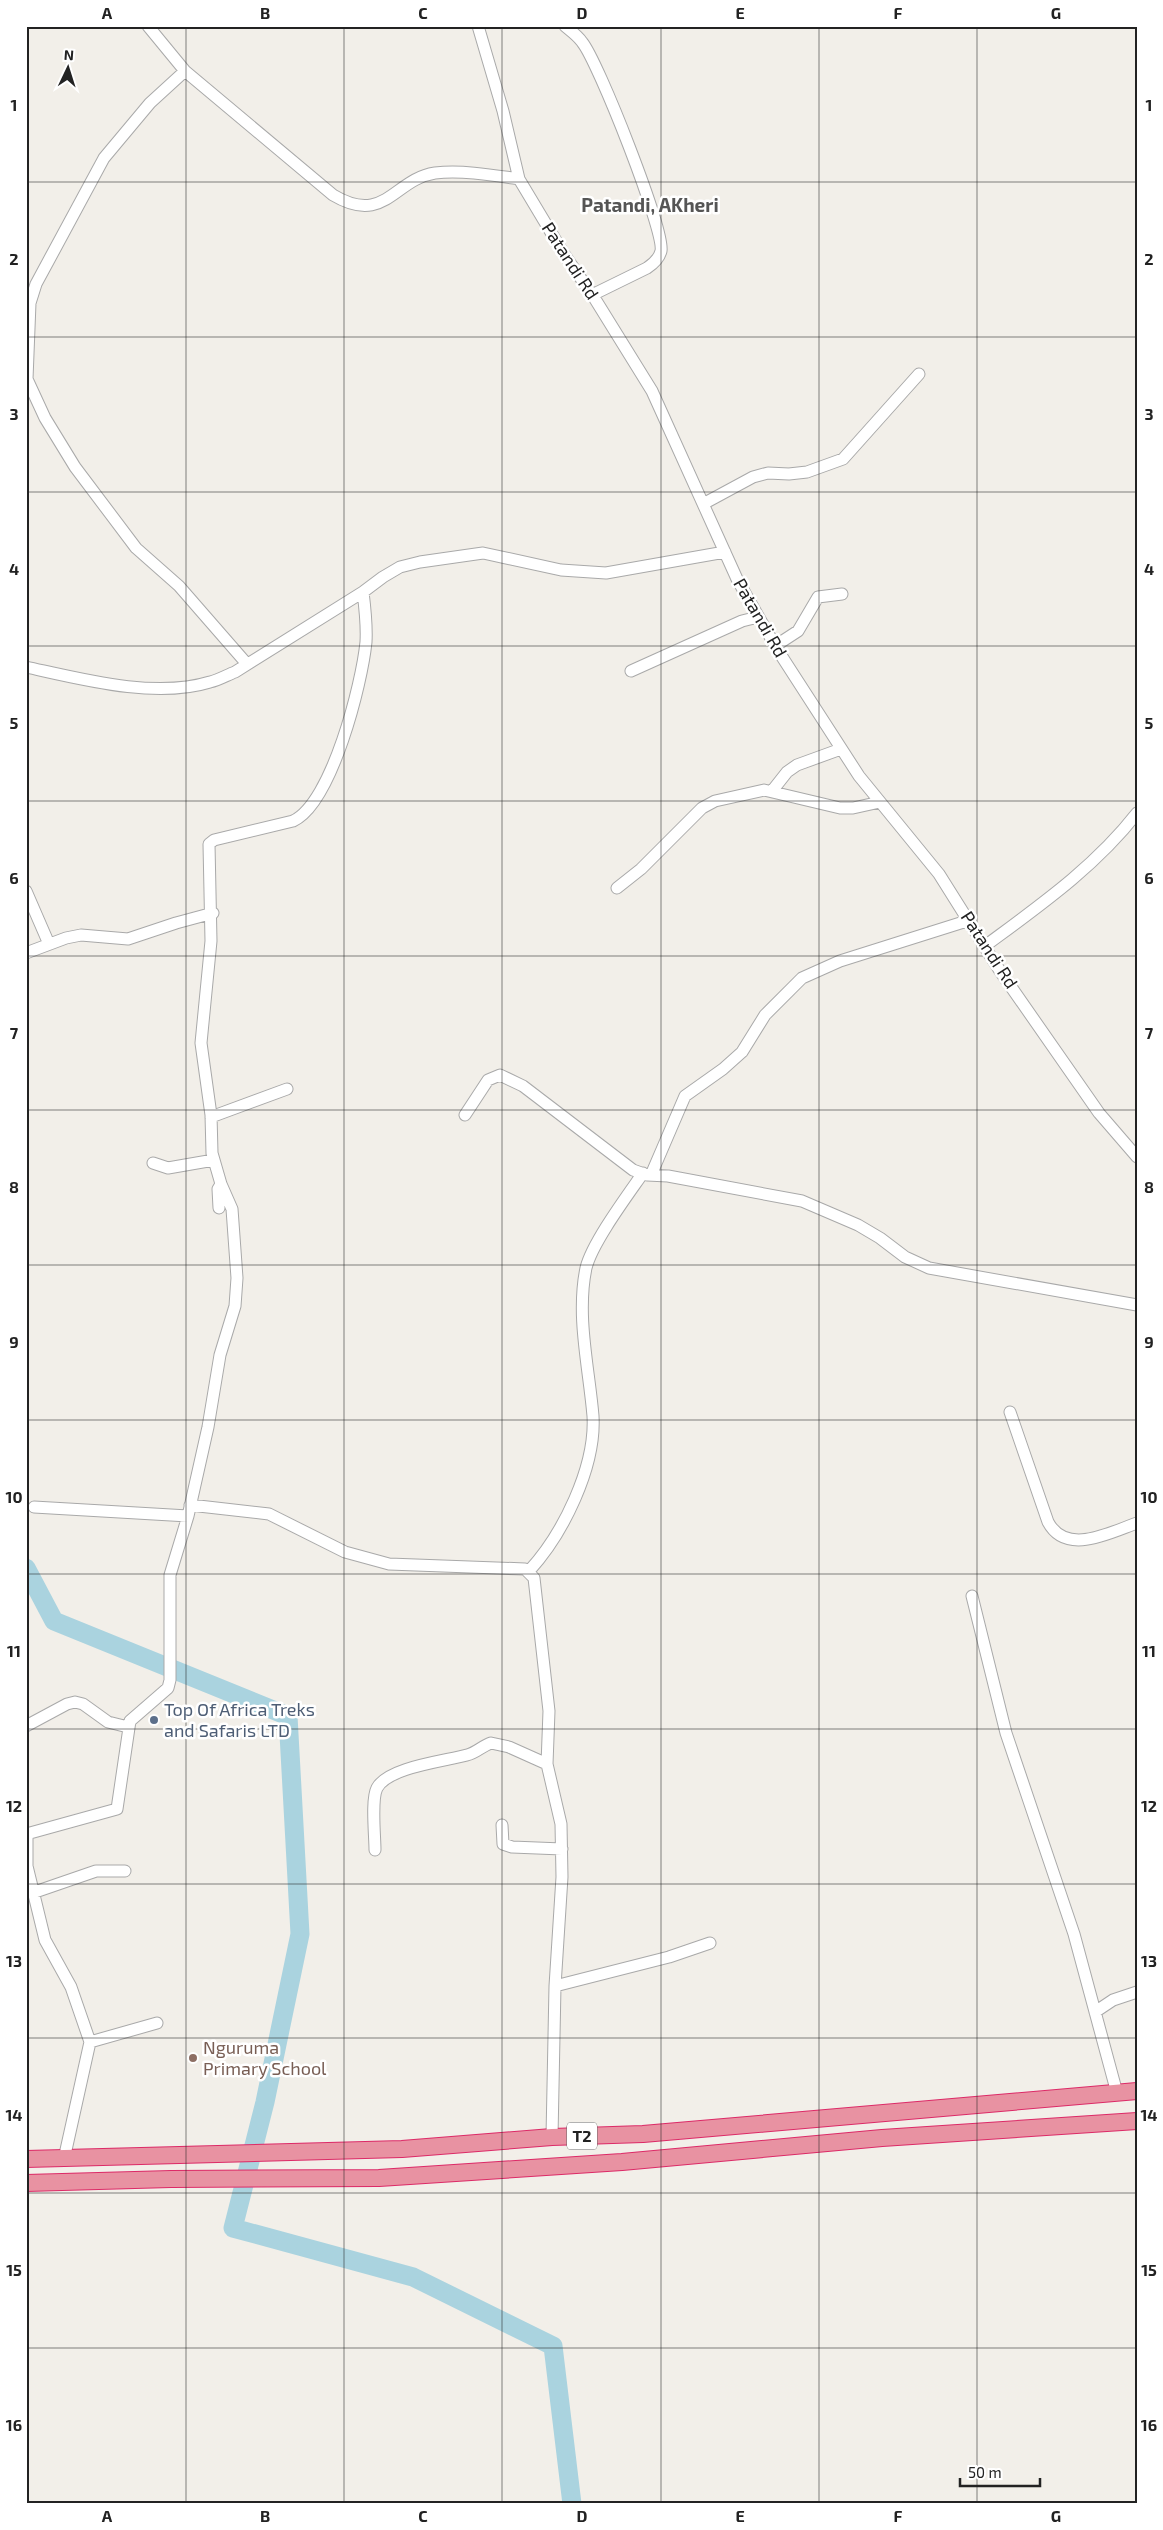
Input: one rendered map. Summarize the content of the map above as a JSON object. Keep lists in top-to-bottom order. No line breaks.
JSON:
{"streets":{"highway":["T2"],"street":["Patandi Rd"]},"districts":["Patandi, AKheri"],"places":["Top Of Africa Treks and Safaris LTD","Nguruma Primary School"],"scale_bar":"50 m","north":"top","grid":{"columns":["A","B","C","D","E","F","G"],"rows":["1","2","3","4","5","6","7","8","9","10","11","12","13","14","15","16"]}}
